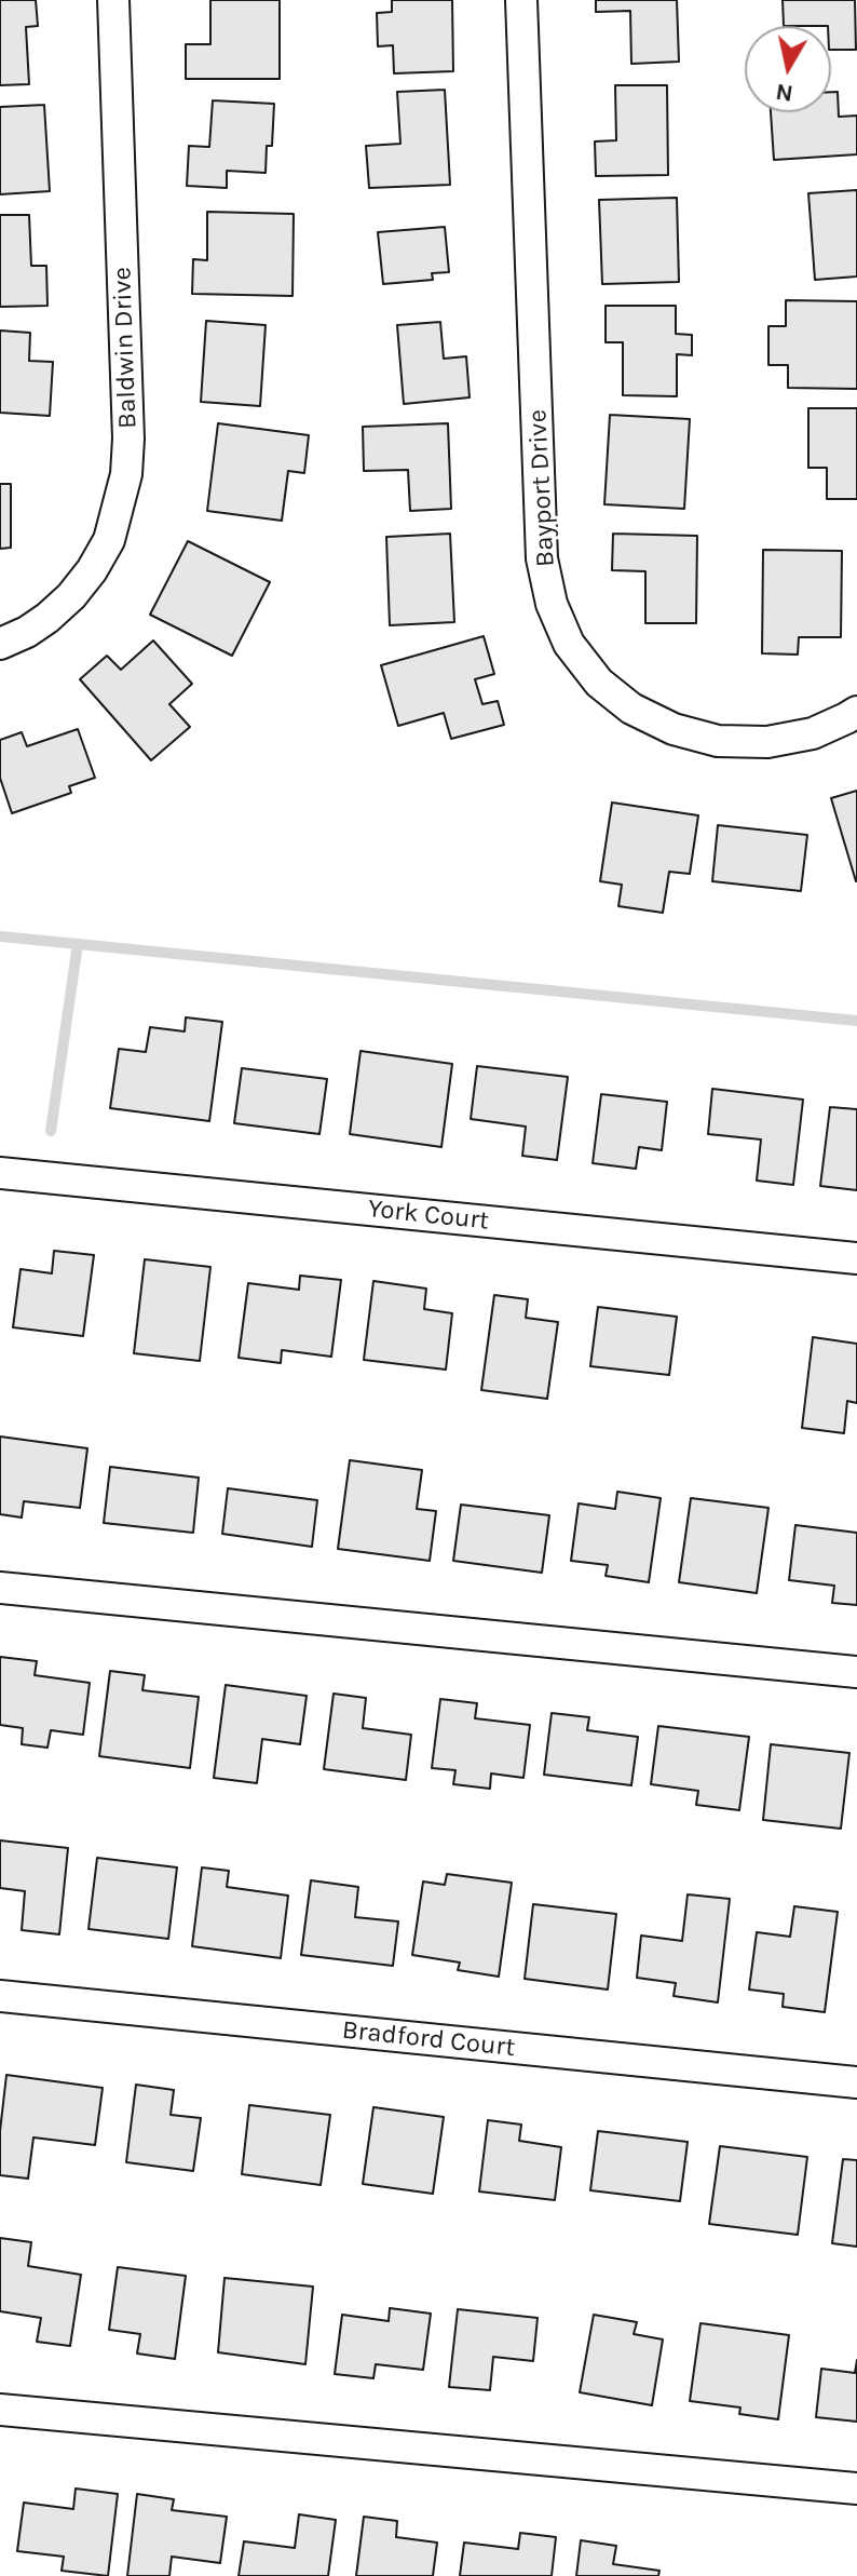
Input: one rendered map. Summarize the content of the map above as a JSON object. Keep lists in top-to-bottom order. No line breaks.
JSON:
{"streets":{"street":["Baldwin Drive","Bayport Drive","York Court","Bradford Court"]},"north":"bottom"}
